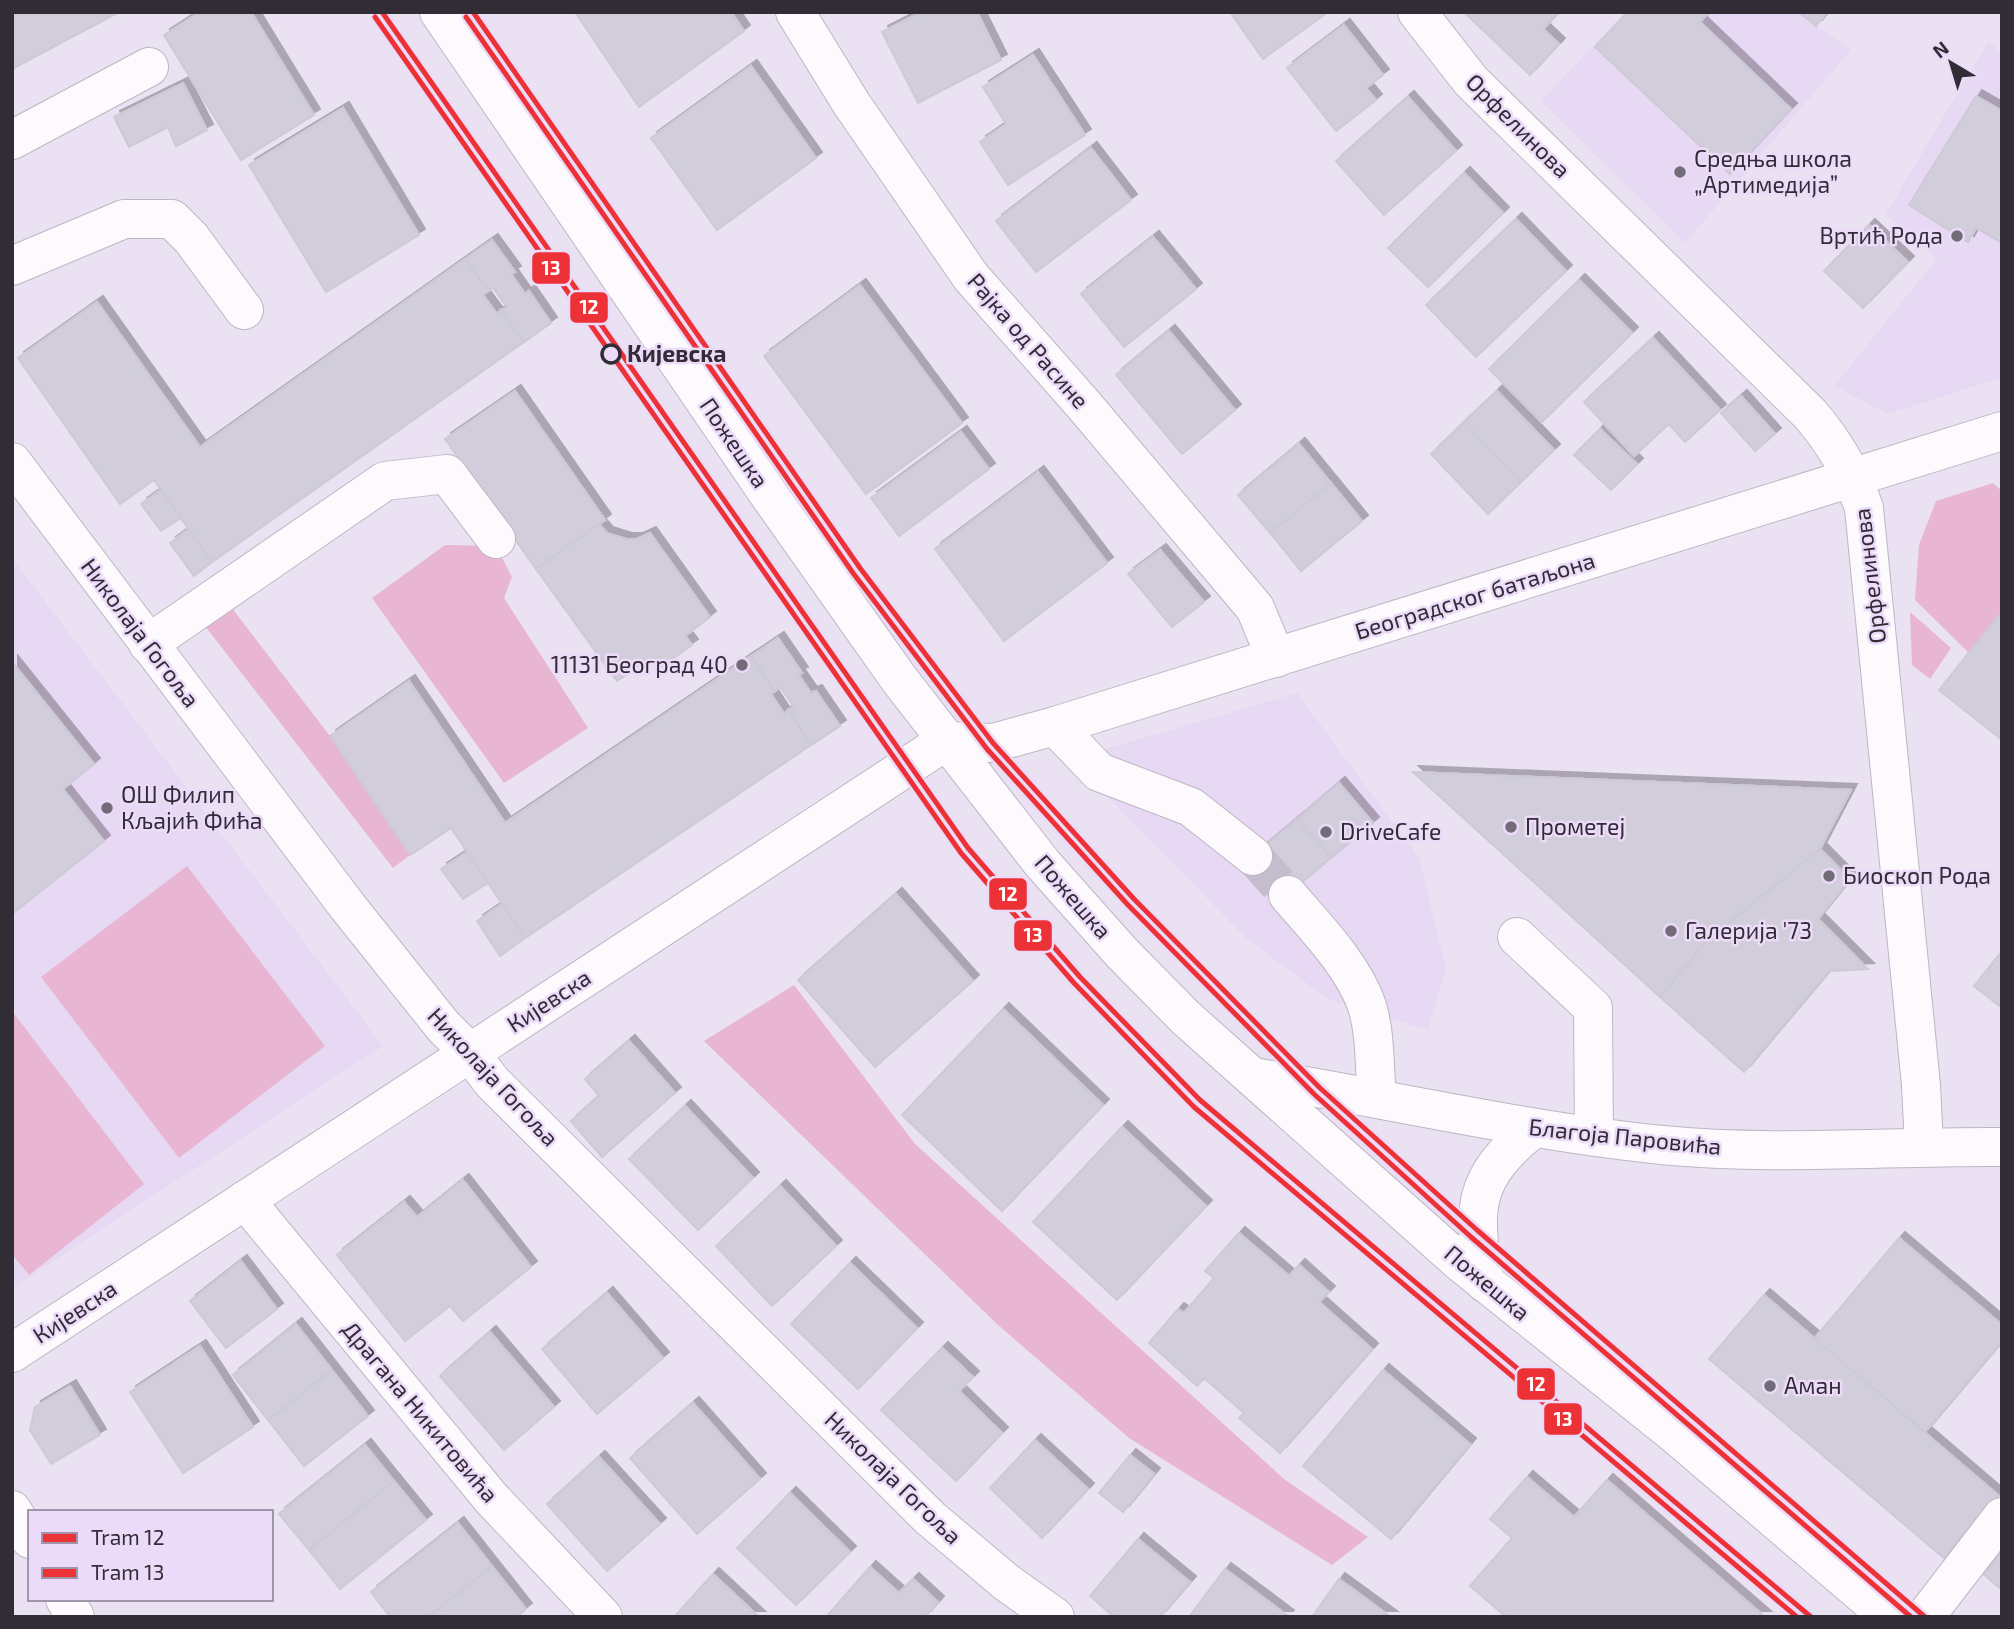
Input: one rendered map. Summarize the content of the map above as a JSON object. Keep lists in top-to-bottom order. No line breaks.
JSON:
{"streets":{"street":["Орфелинова","Рајка од Расине","Пожешка","Београдског батаљона","Николаја Гогоља","Кијевска","Благоја Паровића","Драгана Никитовића"]},"crossings":[["Орфелинова","Београдског батаљона"],["Орфелинова","Благоја Паровића"],["Рајка од Расине","Београдског батаљона"],["Пожешка","Београдског батаљона"],["Пожешка","Кијевска"],["Пожешка","Благоја Паровића"],["Београдског батаљона","Кијевска"],["Николаја Гогоља","Кијевска"],["Кијевска","Драгана Никитовића"]],"places":["Средња школа „Артимедија”","Вртић Рода","Кијевска","11131 Београд 40","ОШ Филип Кљајић Фића","Прометеј","DriveCafe","Биоскоп Рода","Галерија '73","Аман"],"lines":["tram line 12","tram line 13"],"legend":["Tram 12","Tram 13"],"north":"top left"}
